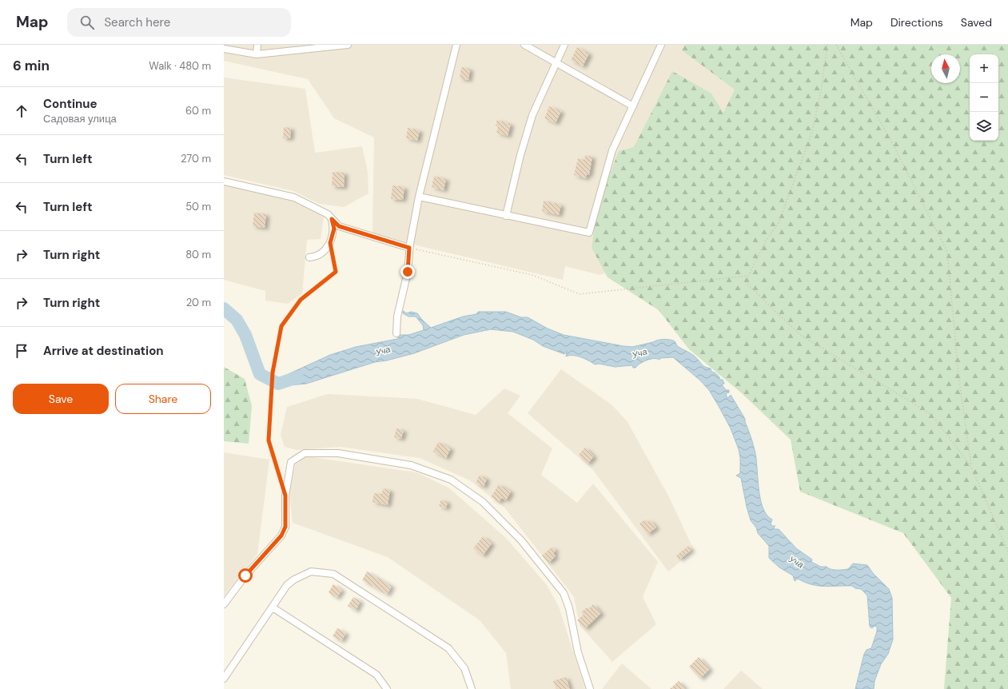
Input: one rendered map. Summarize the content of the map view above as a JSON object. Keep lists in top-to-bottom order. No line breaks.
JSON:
{"water":["Уча"],"north":"top","page":{"header":"Map","search":"Search here","nav":["Map","Directions","Saved"],"heading":["6 min","Walk · 480 m"],"map_buttons":["+","−"],"list":[["Continue","Садовая улица","60 m"],["Turn left","270 m"],["Turn left","50 m"],["Turn right","80 m"],["Turn right","20 m"],"Arrive at destination"],"buttons":["Save","Share"]}}
